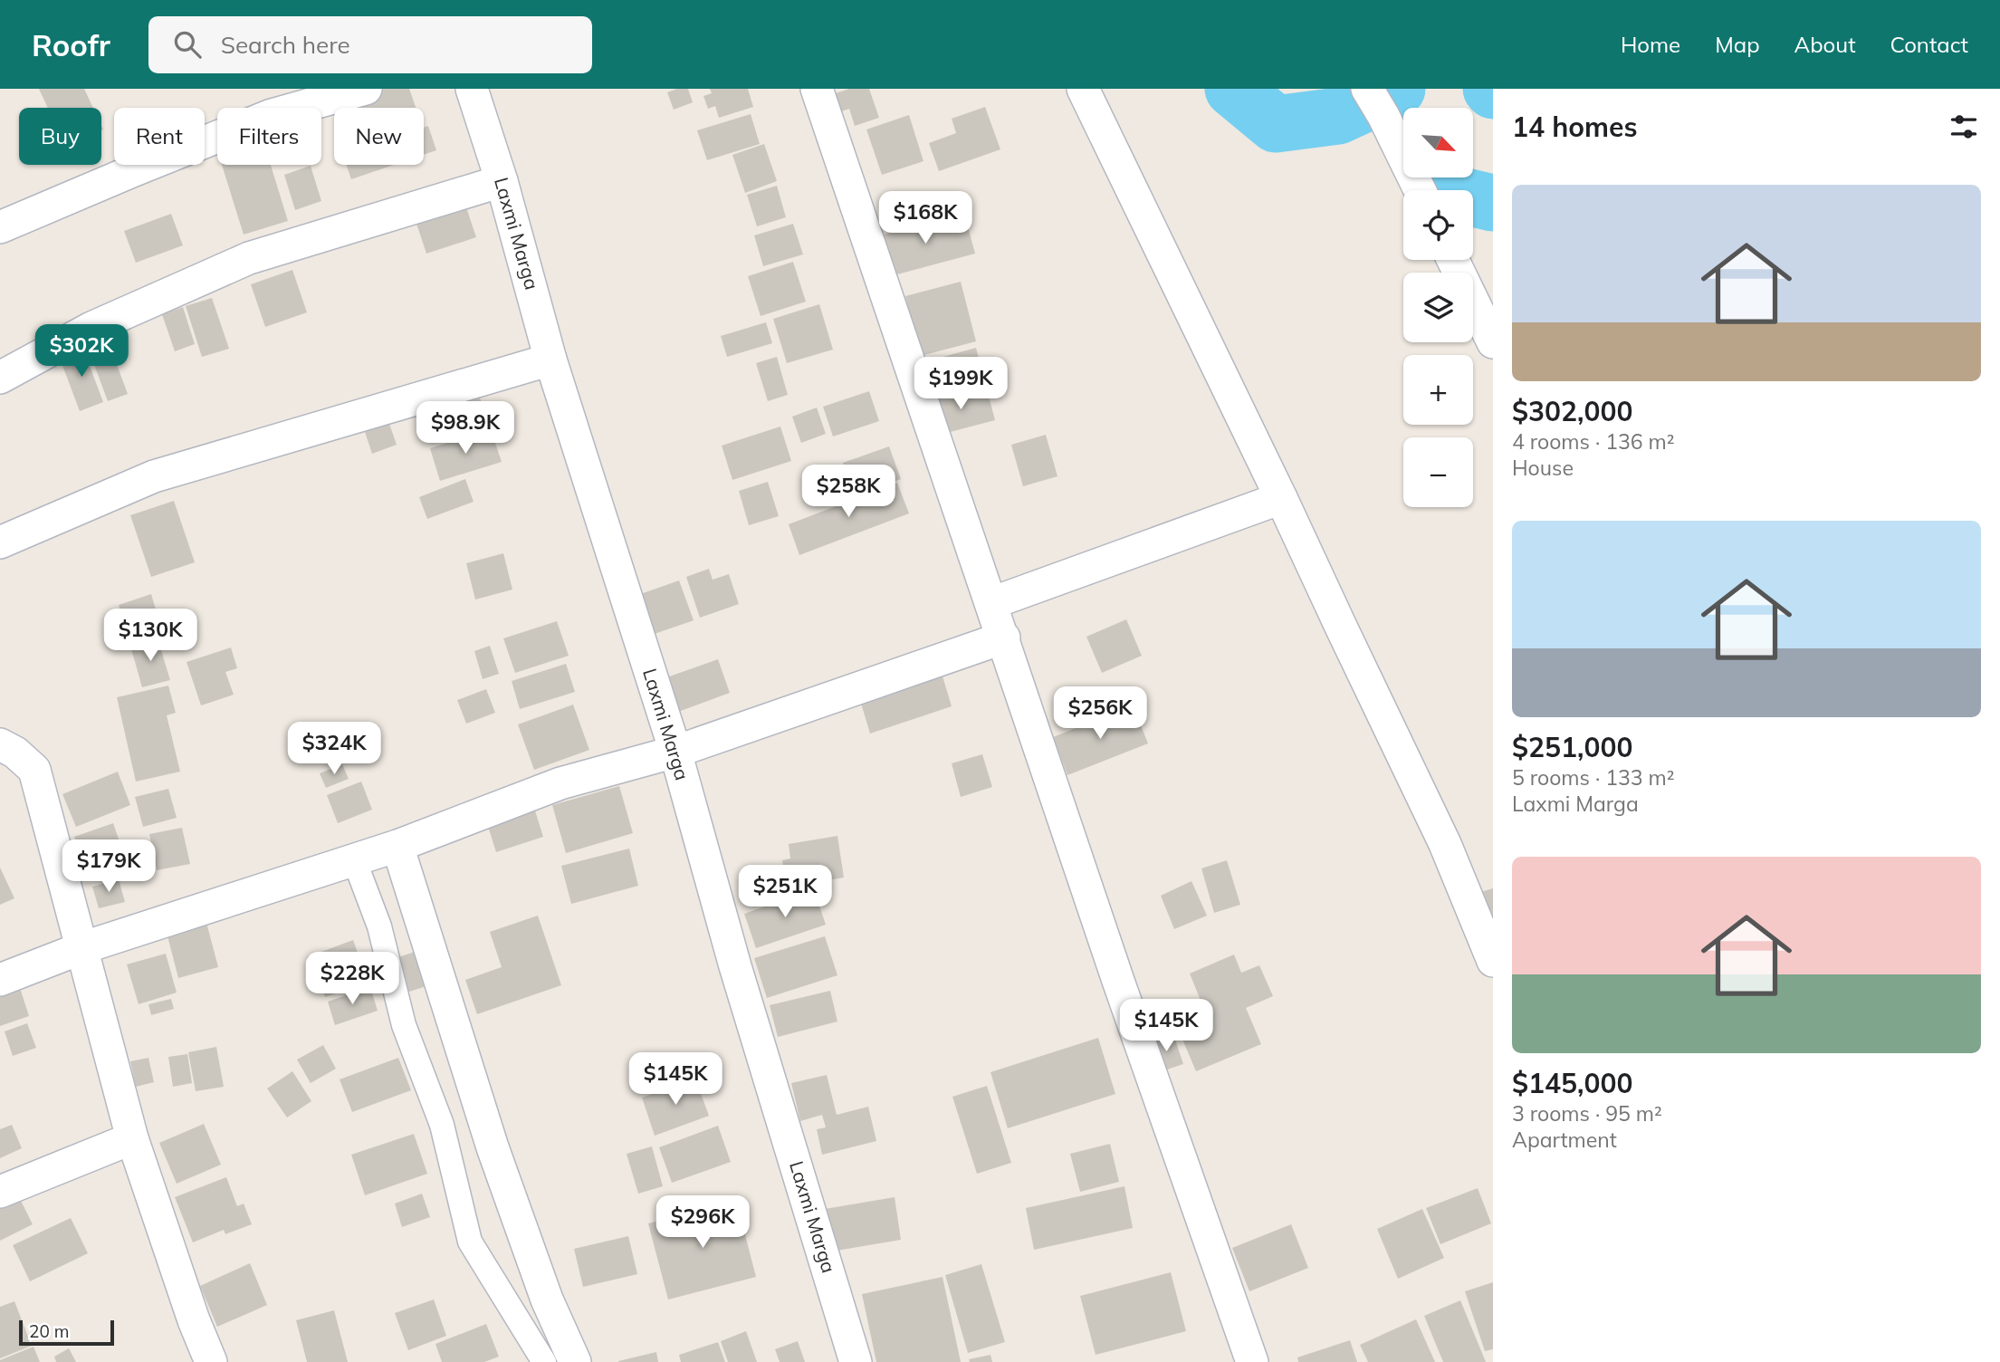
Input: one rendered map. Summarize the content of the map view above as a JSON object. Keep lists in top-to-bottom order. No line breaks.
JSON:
{"streets":{"street":["Laxmi Marga"]},"scale_bar":"20 m","north":"bottom right","page":{"header":"Roofr","search":"Search here","nav":["Home","Map","About","Contact"],"heading":"14 homes","map_buttons":["+","−"],"chip":["Buy","Rent","Filters","New"],"list":[{"name":"$302,000","note":"4 rooms · 136 m² · House"},{"name":"$251,000","note":"5 rooms · 133 m² · Laxmi Marga"},{"name":"$145,000","note":"3 rooms · 95 m² · Apartment"}],"price":["$168K","$302K","$199K","$98.9K","$258K","$130K","$256K","$324K","$179K","$251K","$228K","$145K","$145K","$296K"],"scale":"20 m"}}
